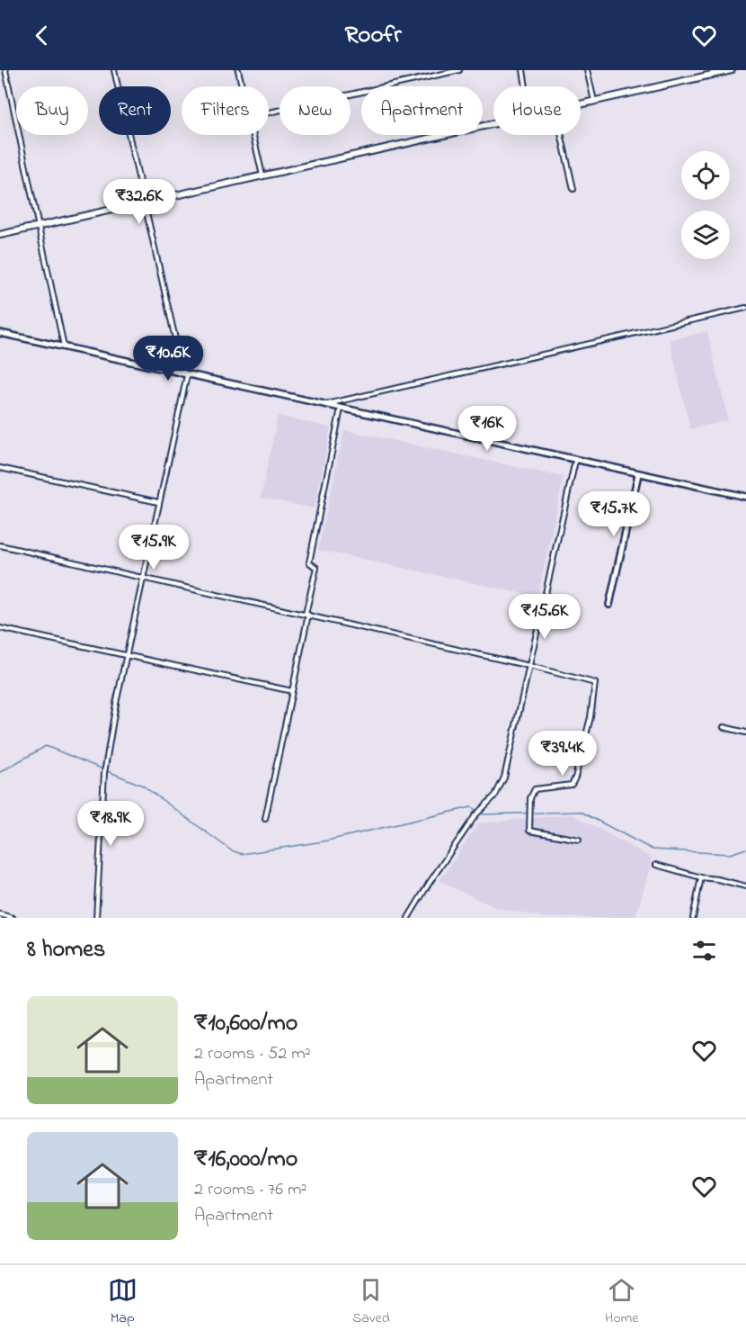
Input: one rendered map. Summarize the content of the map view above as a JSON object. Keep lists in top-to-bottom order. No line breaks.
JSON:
{"page":{"header":"Roofr","chip":["Buy","Rent","Filters","New","Apartment","House"],"price":["₹32.6K","₹10.6K","₹16K","₹15.7K","₹15.9K","₹15.6K","₹39.4K","₹18.9K"],"heading":"8 homes","list":[{"name":"₹10,600/mo","note":"2 rooms · 52 m² · Apartment"},{"name":"₹16,000/mo","note":"2 rooms · 76 m² · Apartment"}],"tabs":["Map","Saved","Home"]}}
